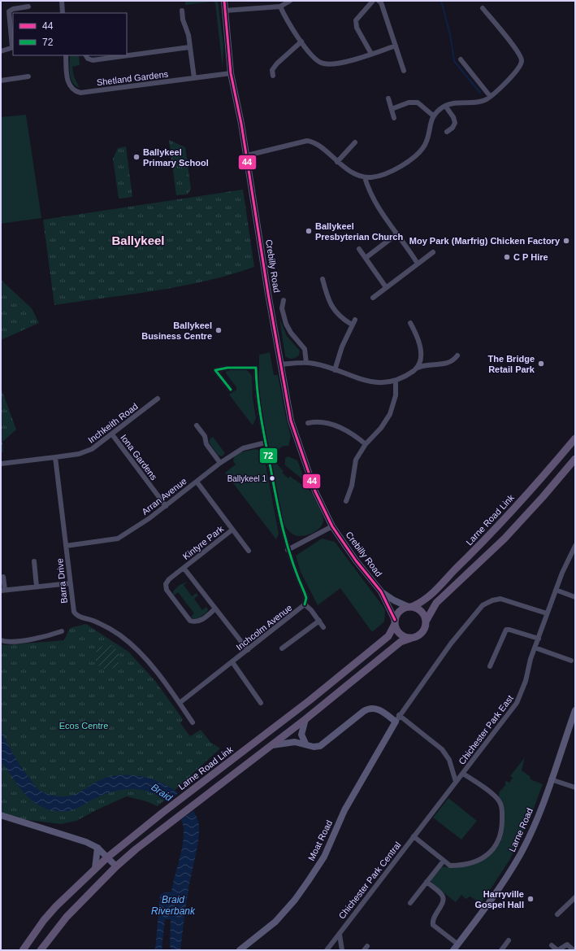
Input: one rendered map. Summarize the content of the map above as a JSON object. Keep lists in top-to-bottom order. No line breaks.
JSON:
{"streets":{"main road":["Larne Road Link"],"street":["Shetland Gardens","Crebilly Road","Inchkeith Road","Iona Gardens","Arran Avenue","Kintyre Park","Barra Drive","Inchcolm Avenue","Chichester Park East","Larne Road","Moat Road","Chichester Park Central"]},"crossings":[["Shetland Gardens","Crebilly Road"],["Crebilly Road","Larne Road Link"],["Inchkeith Road","Iona Gardens"],["Inchkeith Road","Barra Drive"],["Iona Gardens","Arran Avenue"],["Arran Avenue","Kintyre Park"],["Arran Avenue","Barra Drive"],["Kintyre Park","Inchcolm Avenue"],["Barra Drive","Inchcolm Avenue"],["Chichester Park East","Moat Road"],["Chichester Park East","Chichester Park Central"]],"districts":["Ballykeel"],"water":["Braid","Braid Riverbank"],"parks":["Ecos Centre"],"places":["Ballykeel Primary School","Ballykeel Presbyterian Church","Moy Park (Marfrig) Chicken Factory","C P Hire","Ballykeel Business Centre","The Bridge Retail Park","Ballykeel 1","Harryville Gospel Hall"],"lines":["transit line 44","transit line 72"],"legend":["44","72"]}
